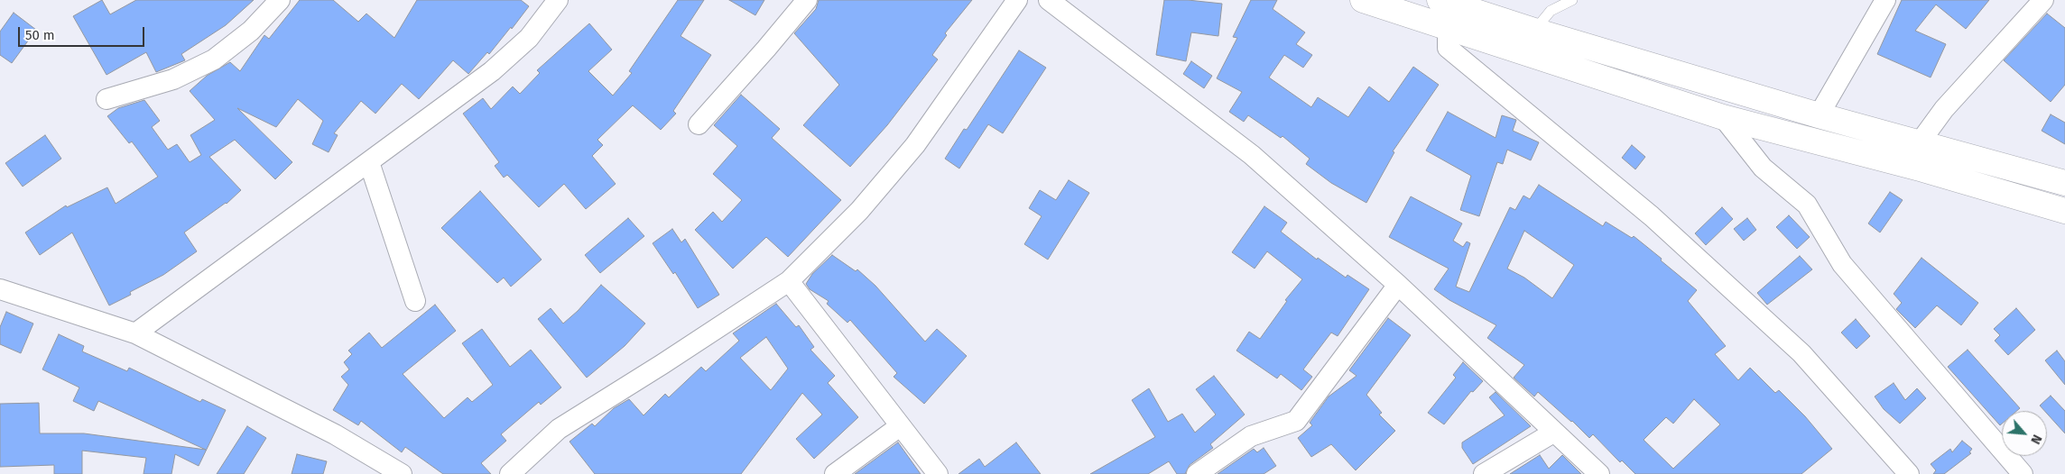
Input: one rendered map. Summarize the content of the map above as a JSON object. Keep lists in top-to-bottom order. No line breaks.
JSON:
{"scale_bar":"50 m","north":"bottom right"}
